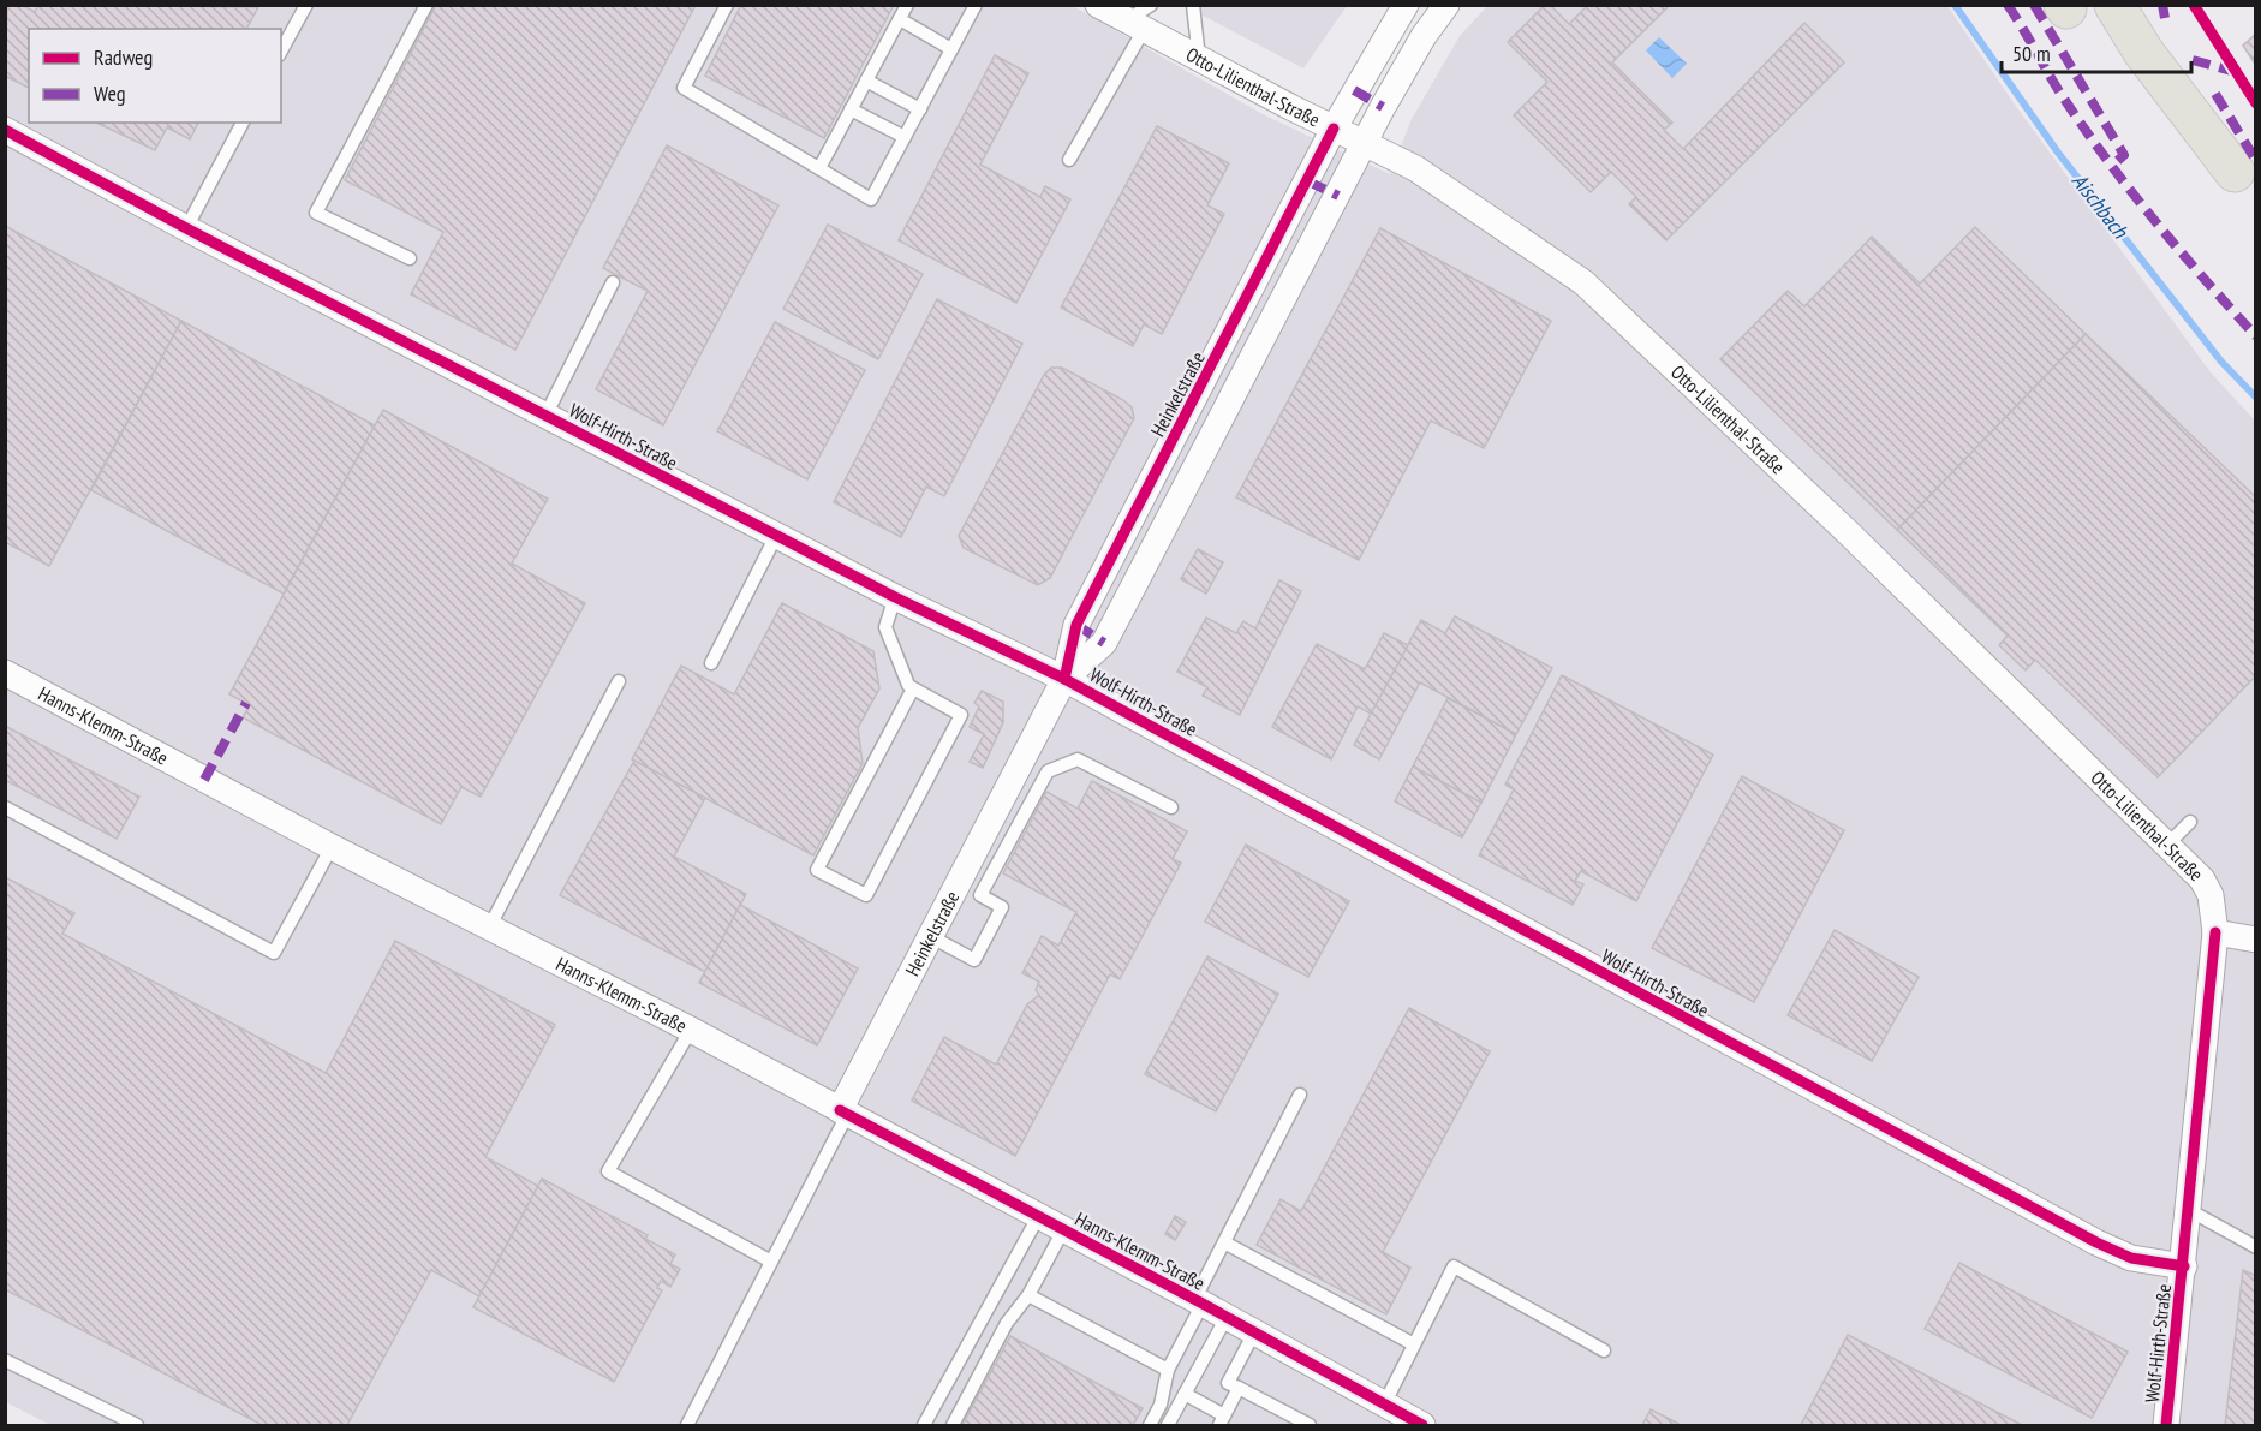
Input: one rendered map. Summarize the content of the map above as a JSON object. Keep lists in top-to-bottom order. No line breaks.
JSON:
{"streets":{"street":["Otto-Lilienthal-Straße","Heinkelstraße","Wolf-Hirth-Straße","Hanns-Klemm-Straße"]},"crossings":[["Otto-Lilienthal-Straße","Heinkelstraße"],["Otto-Lilienthal-Straße","Wolf-Hirth-Straße"],["Heinkelstraße","Wolf-Hirth-Straße"],["Heinkelstraße","Hanns-Klemm-Straße"]],"water":["Aischbach"],"legend":["Radweg","Weg"],"scale_bar":"50 m"}
